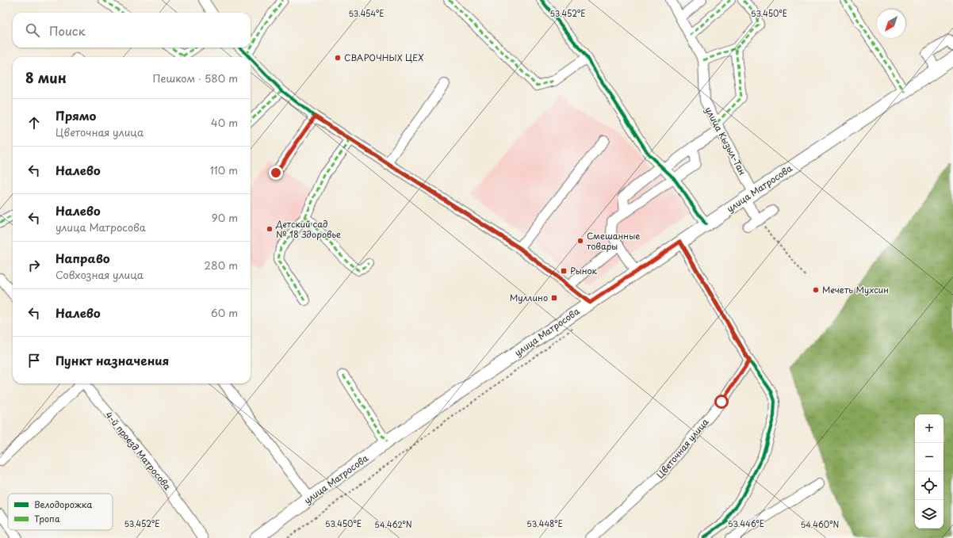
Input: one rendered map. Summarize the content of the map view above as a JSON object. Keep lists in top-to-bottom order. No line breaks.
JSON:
{"streets":{"main road":["улица Матросова"],"street":["улица Кызыл-Тан","Цветочная улица","4-й проезд Матросова"]},"crossings":[["улица Кызыл-Тан","улица Матросова"]],"places":{"other":["СВАРОЧНЫХ ЦЕХ","Детский сад № 18 Здоровье","Смешанные товары","Мечеть Мухсин"],"transit":["Рынок","Муллино"]},"legend":["Велодорожка","Тропа"],"north":"bottom left","page":{"search":"Поиск","heading":["8 мин","Пешком · 580 m"],"list":[["Прямо","Цветочная улица","40 m"],["Налево","110 m"],["Налево","улица Матросова","90 m"],["Направо","Совхозная улица","280 m"],["Налево","60 m"],"Пункт назначения"],"map_buttons":["+","−"]},"coordinates":["53.454°E","53.452°E","53.450°E","53.448°E","53.446°E","54.462°N","54.460°N"]}
